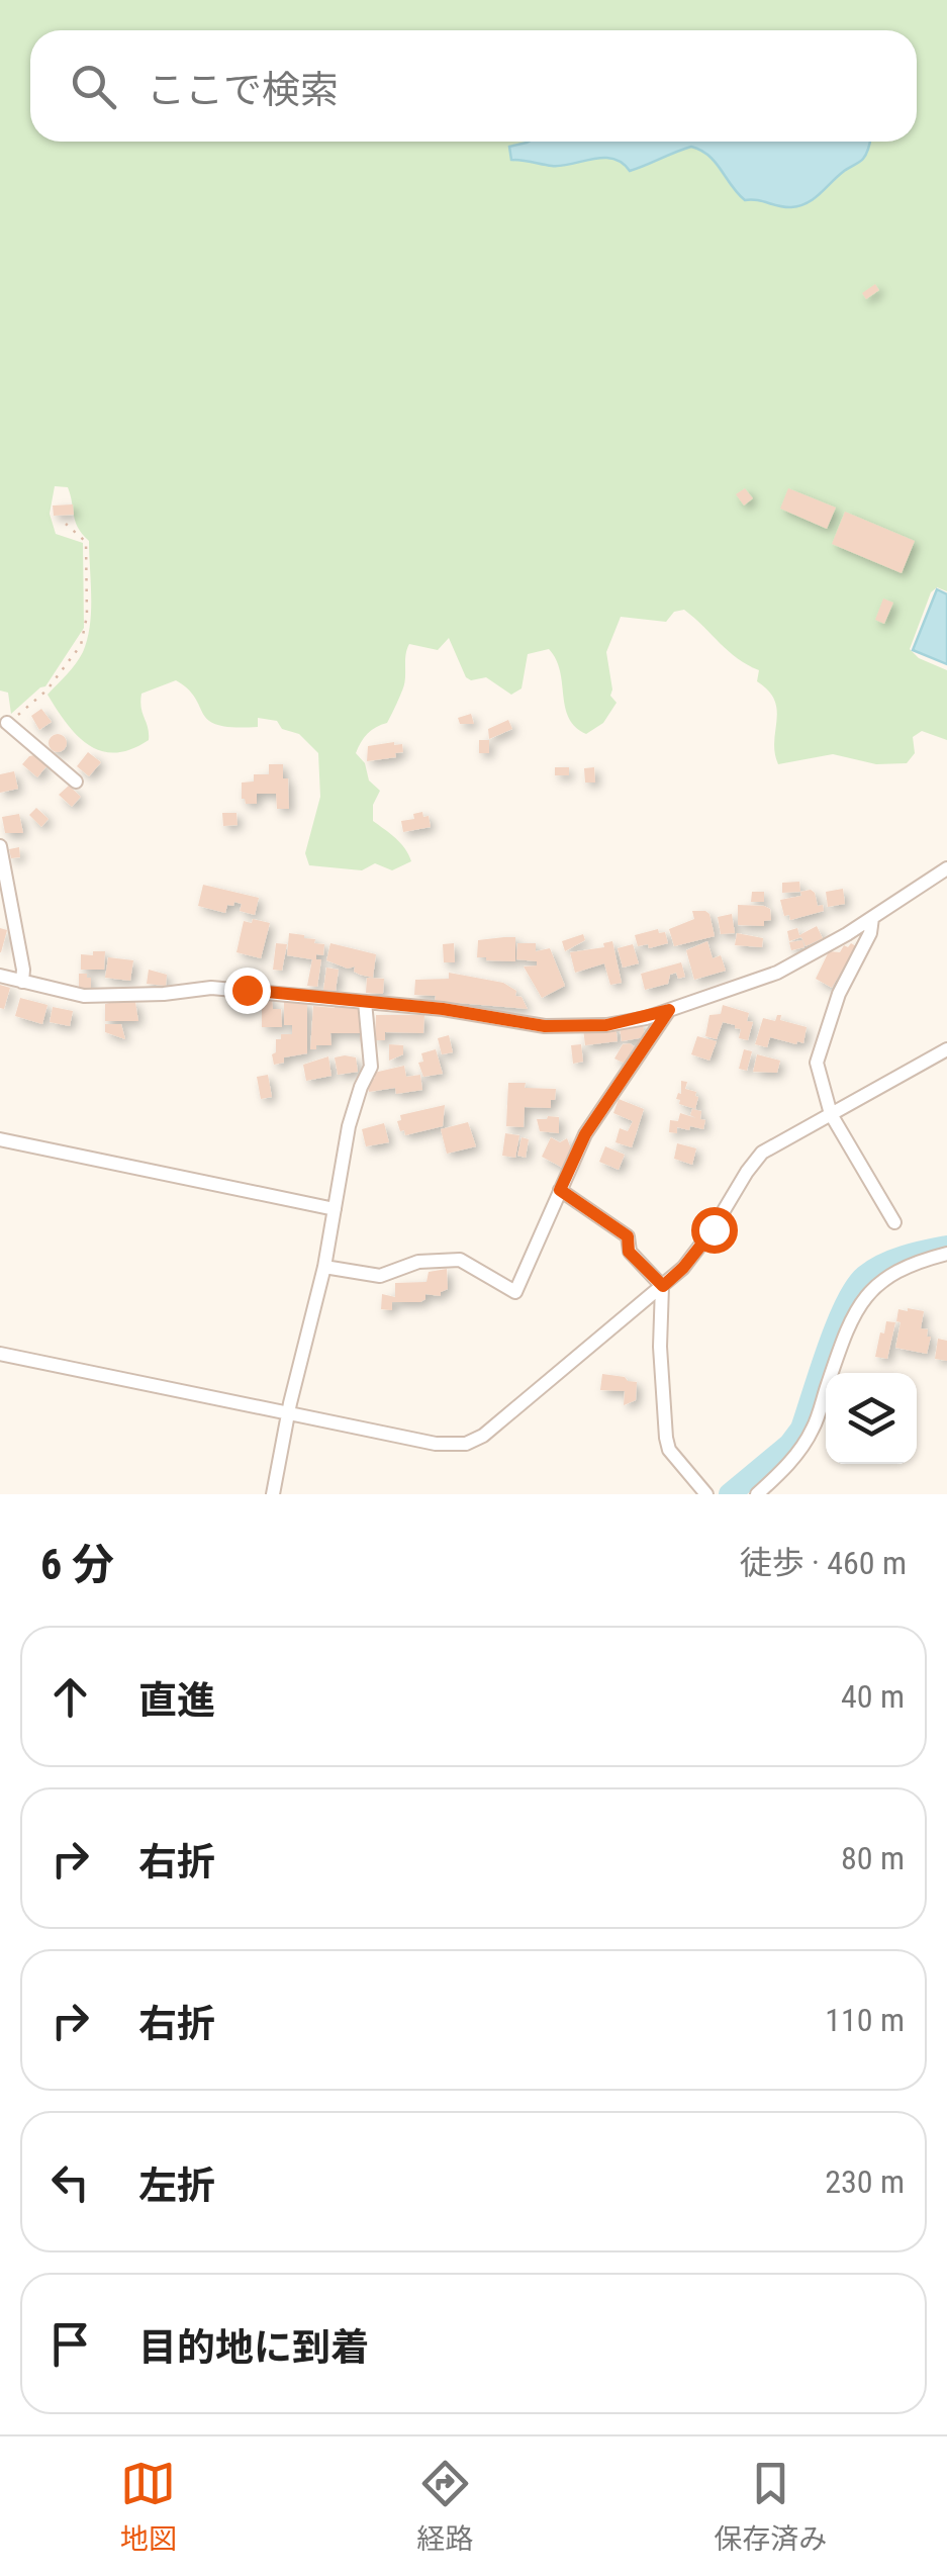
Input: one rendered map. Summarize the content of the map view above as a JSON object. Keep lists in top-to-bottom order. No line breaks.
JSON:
{"page":{"search":"ここで検索","heading":["6 分","徒歩 · 460 m"],"list":[["直進","40 m"],["右折","80 m"],["右折","110 m"],["左折","230 m"],"目的地に到着"],"nav":["地図","経路","保存済み"]}}
